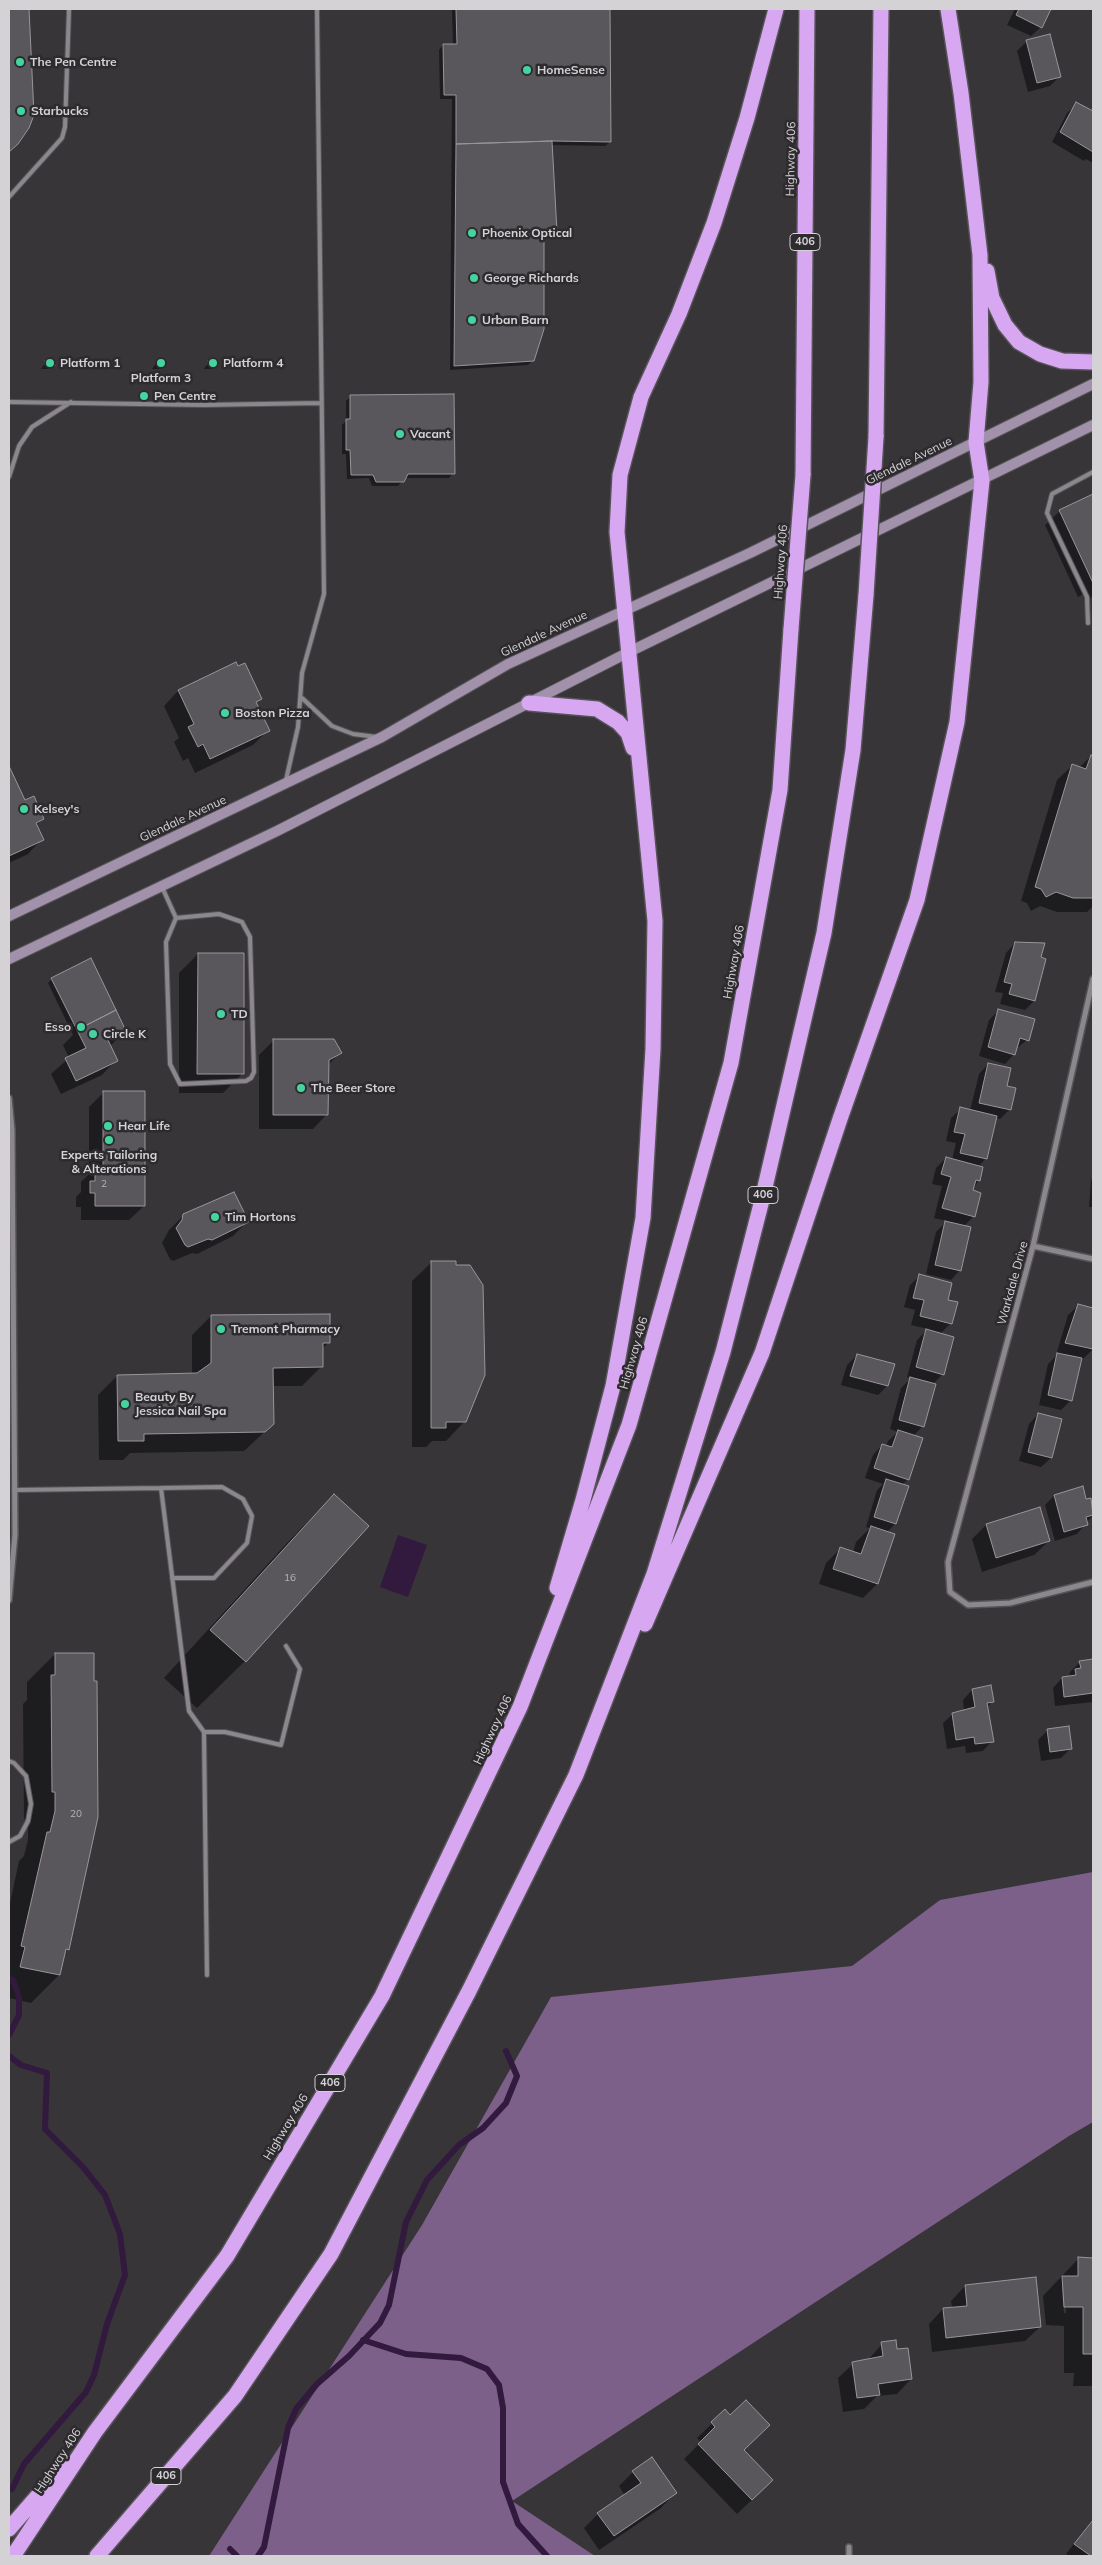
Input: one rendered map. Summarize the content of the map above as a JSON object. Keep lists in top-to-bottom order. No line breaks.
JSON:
{"streets":{"highway":["Highway 406","406"],"main road":["Glendale Avenue"],"street":["Warkdale Drive"]},"places":["The Pen Centre","HomeSense","Starbucks","Phoenix Optical","George Richards","Urban Barn","Platform 1","Platform 3","Platform 4","Pen Centre","Vacant","Boston Pizza","Kelsey's","TD","Esso","Circle K","The Beer Store","Hear Life","Experts Tailoring & Alterations","Tim Hortons","Tremont Pharmacy","Beauty By Jessica Nail Spa"],"house_numbers":["2","16","20"]}
